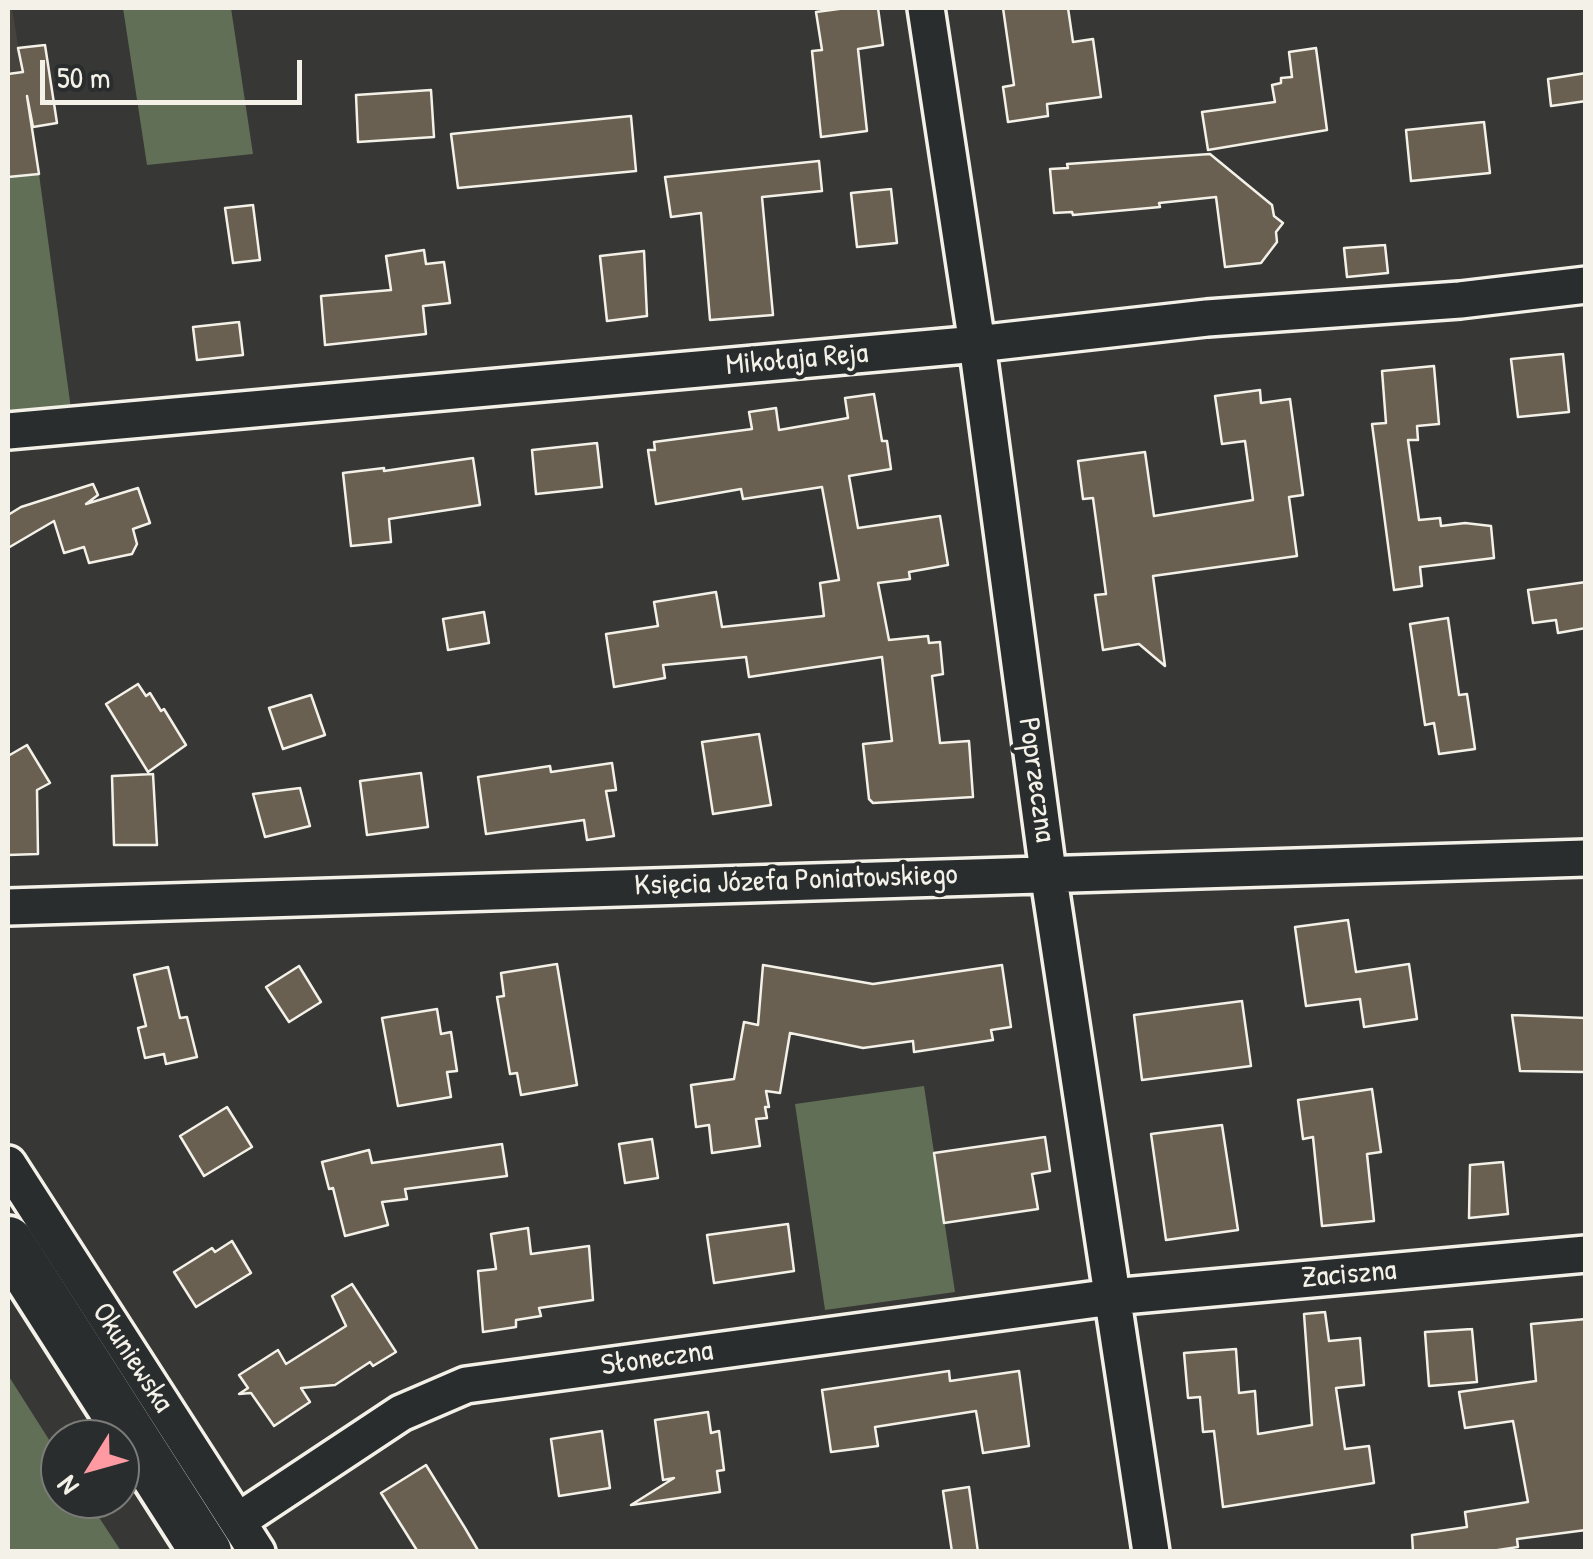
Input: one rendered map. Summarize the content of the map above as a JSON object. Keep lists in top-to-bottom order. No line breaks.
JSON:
{"streets":{"main road":["Okuniewska"],"street":["Mikołaja Reja","Poprzeczna","Księcia Józefa Poniatowskiego","Zaciszna","Słoneczna"]},"crossings":[["Mikołaja Reja","Poprzeczna"],["Poprzeczna","Księcia Józefa Poniatowskiego"],["Poprzeczna","Zaciszna"],["Poprzeczna","Słoneczna"],["Zaciszna","Słoneczna"],["Okuniewska","Słoneczna"]],"scale_bar":"50 m","north":"bottom left"}
